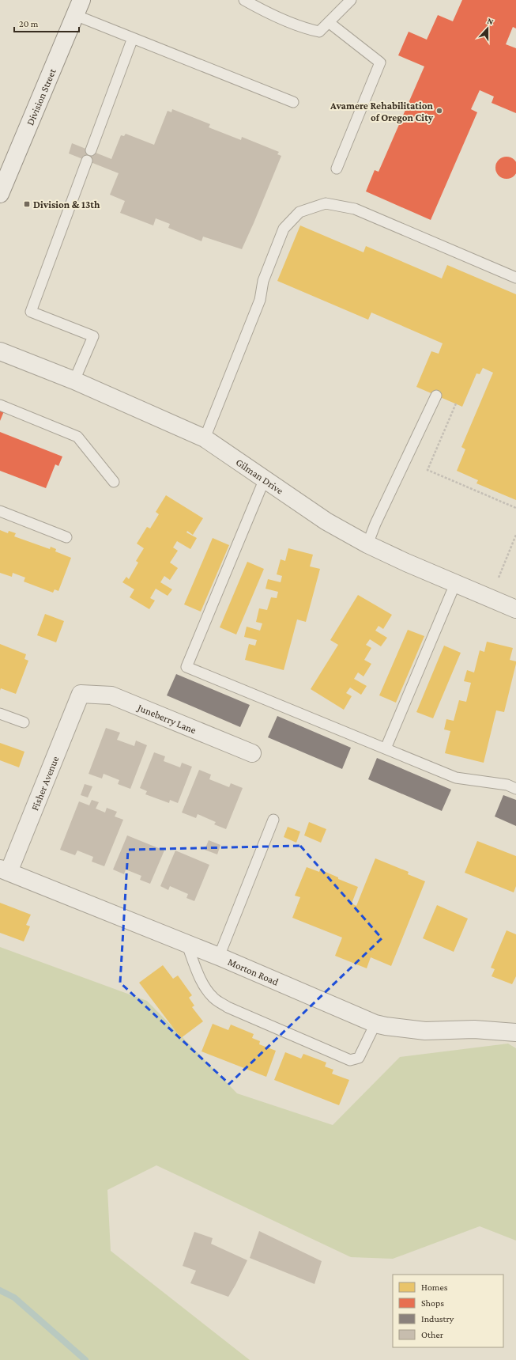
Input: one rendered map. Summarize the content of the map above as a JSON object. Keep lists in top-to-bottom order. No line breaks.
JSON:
{"streets":{"street":["Division Street","Gilman Drive","Juneberry Lane","Fisher Avenue","Morton Road"]},"crossings":[["Juneberry Lane","Fisher Avenue"],["Fisher Avenue","Morton Road"]],"places":{"other":["Avamere Rehabilitation of Oregon City"],"transit":["Division & 13th"]},"legend":["Homes","Shops","Industry","Other"],"scale_bar":"20 m","north":"top"}
